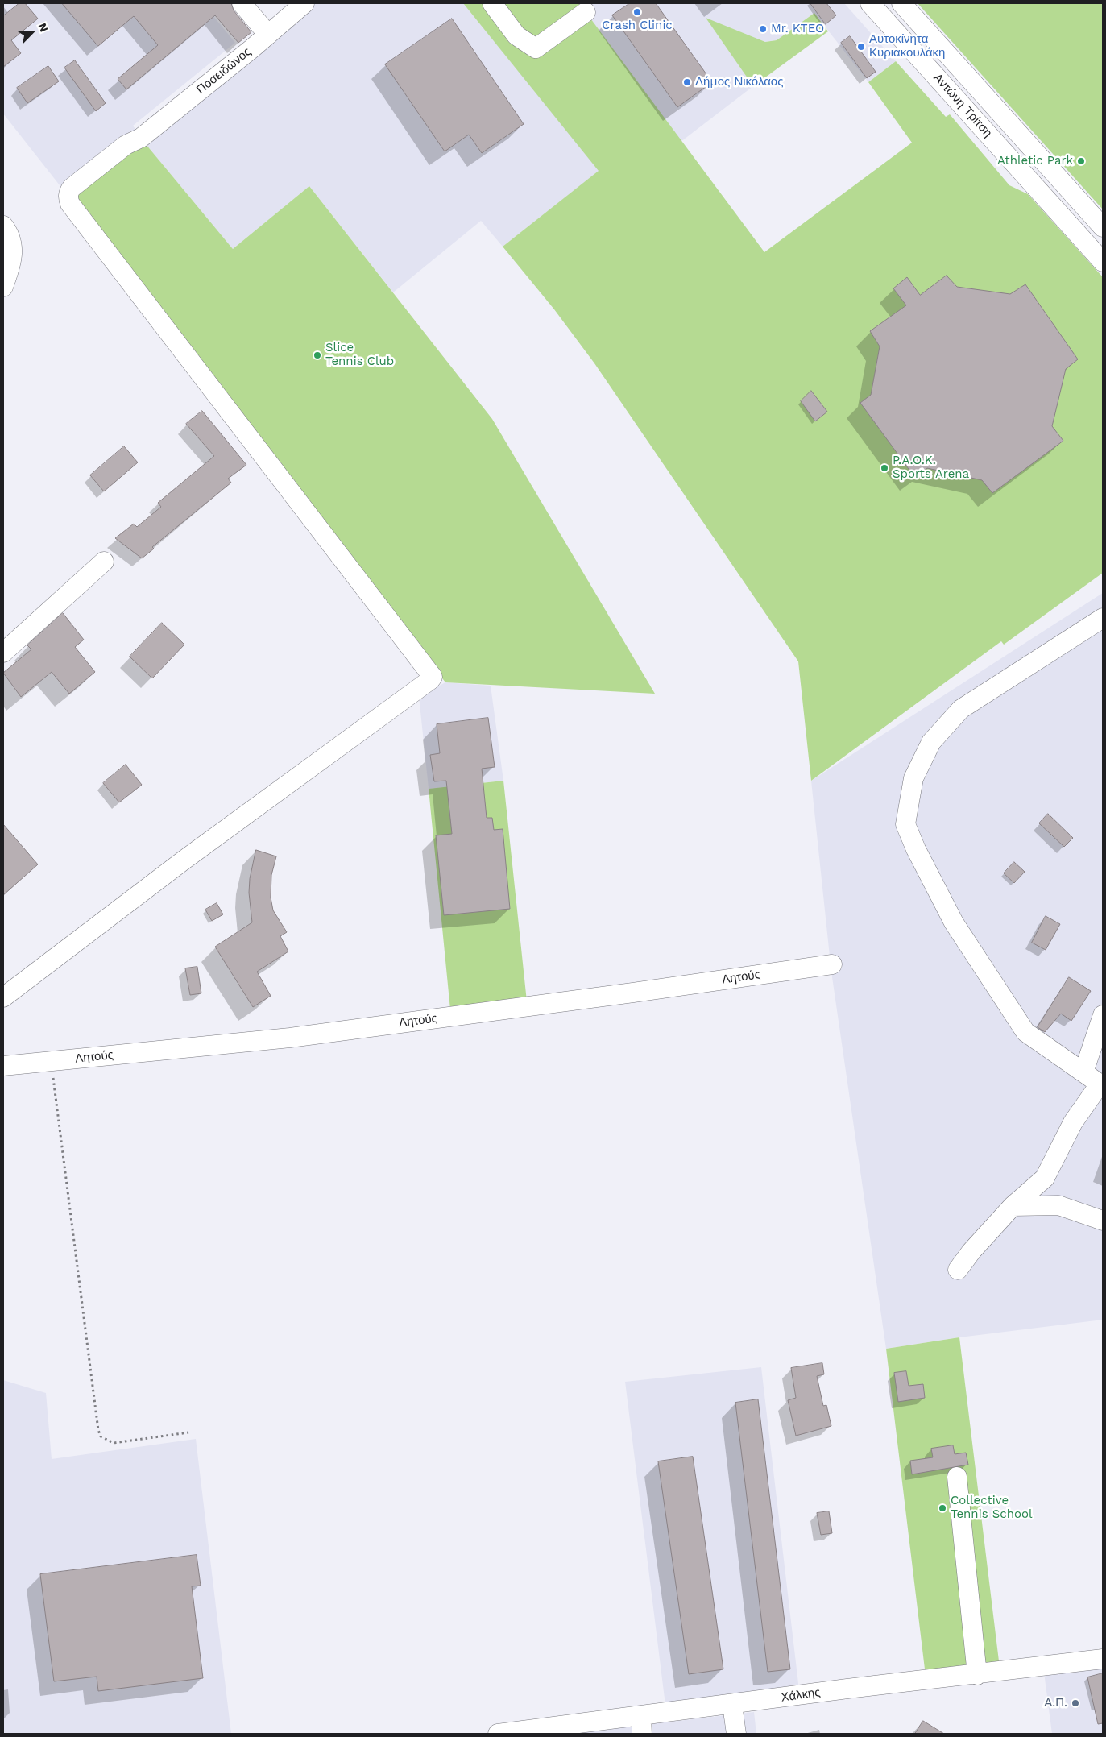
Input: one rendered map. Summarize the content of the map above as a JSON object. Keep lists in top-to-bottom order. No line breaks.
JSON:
{"streets":{"street":["Ποσειδώνος","Αντώνη Τρίτση","Λητούς","Χάλκης"]},"places":["Crash Clinic","Mr. KTEO","Αυτοκίνητα Κυριακουλάκη","Δήμος Νικόλαος","Athletic Park","Slice Tennis Club","P.A.O.K. Sports Arena","Collective Tennis School","Α.Π."],"north":"top right"}
